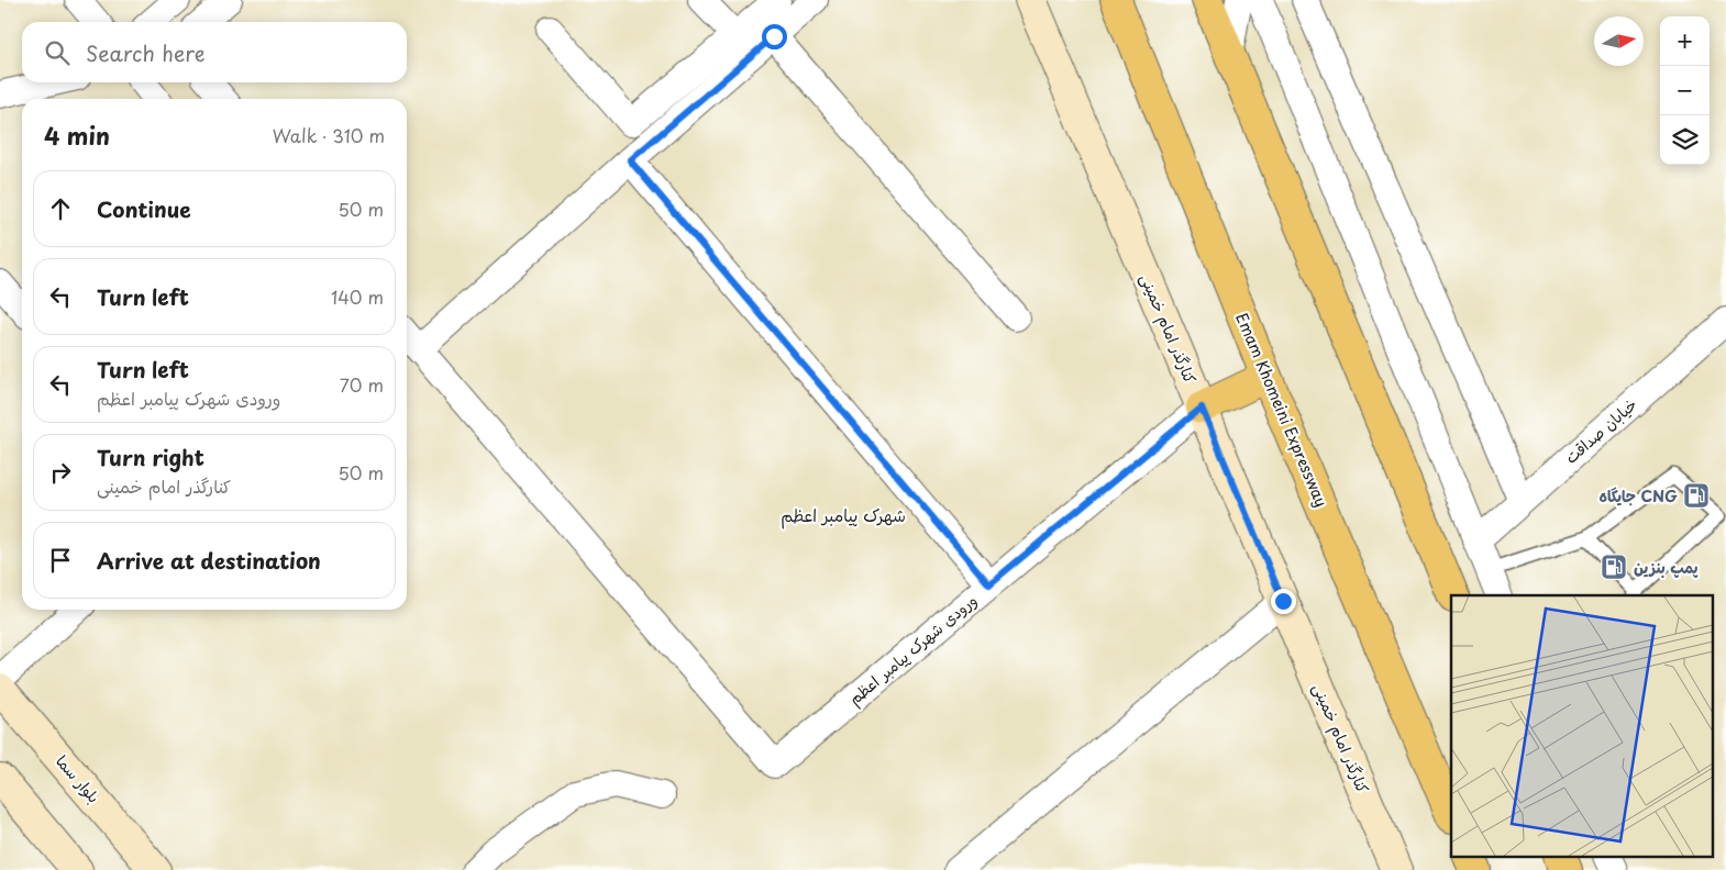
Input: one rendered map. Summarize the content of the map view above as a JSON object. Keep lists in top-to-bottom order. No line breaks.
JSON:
{"streets":{"highway":["Emam Khomeini Expressway"],"street":["کنارگذر امام خمینی","خیابان صداقت","ورودی شهرک پیامبر اعظم","بلوار سما"]},"crossings":[["کنارگذر امام خمینی","ورودی شهرک پیامبر اعظم"]],"districts":["شهرک پیامبر اعظم"],"places":{"fuel station":["جایگاه CNG","پمپ بنزین"]},"north":"right","page":{"map_buttons":["+","−"],"search":"Search here","heading":["4 min","Walk · 310 m"],"list":[["Continue","50 m"],["Turn left","140 m"],["Turn left","ورودی شهرک پیامبر اعظم","70 m"],["Turn right","کنارگذر امام خمینی","50 m"],"Arrive at destination"]}}
